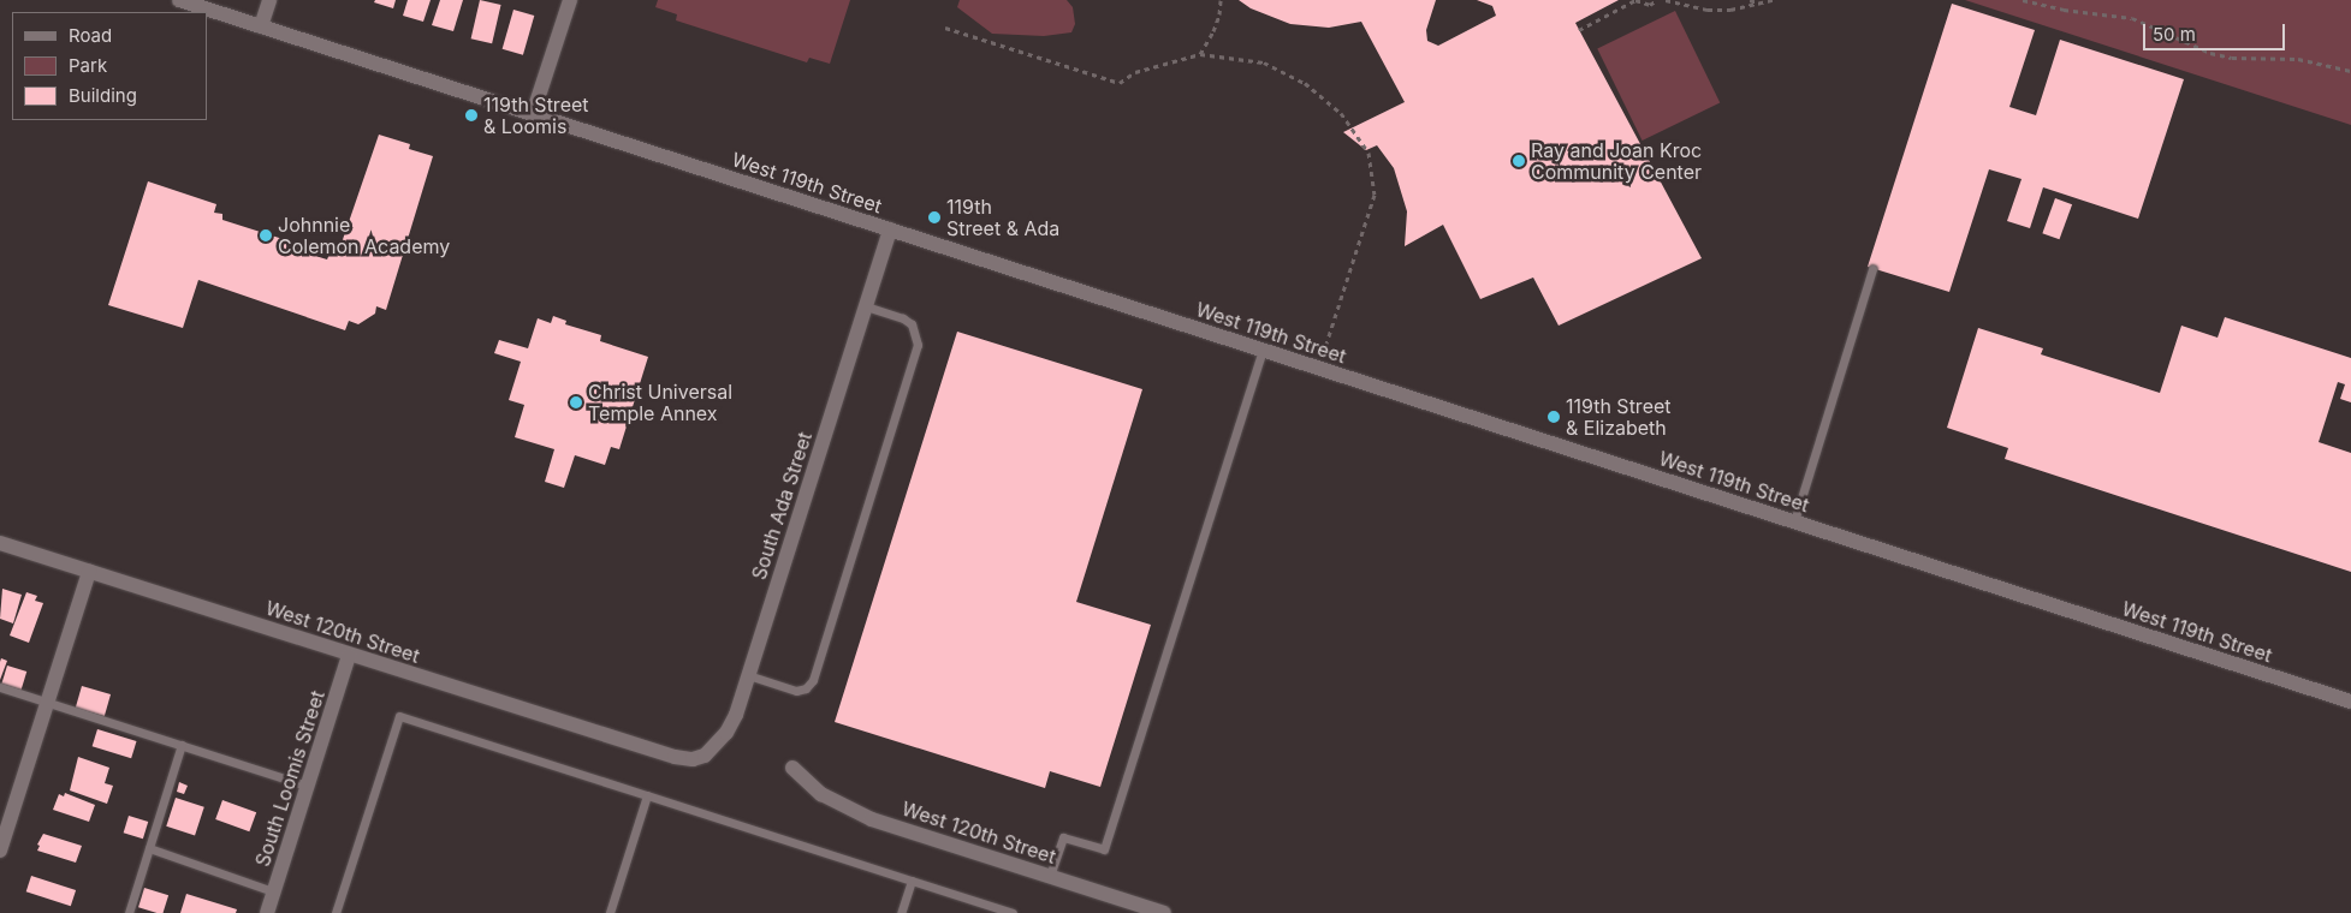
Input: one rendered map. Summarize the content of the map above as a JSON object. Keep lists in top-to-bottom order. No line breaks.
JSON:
{"streets":{"street":["West 119th Street","South Ada Street","West 120th Street","South Loomis Street"]},"crossings":[["West 119th Street","South Ada Street"],["South Ada Street","West 120th Street"],["West 120th Street","South Loomis Street"]],"places":["119th Street & Loomis","Ray and Joan Kroc Community Center","119th Street & Ada","Johnnie Colemon Academy","Christ Universal Temple Annex","119th Street & Elizabeth"],"legend":["Road","Park","Building"],"scale_bar":"50 m"}
